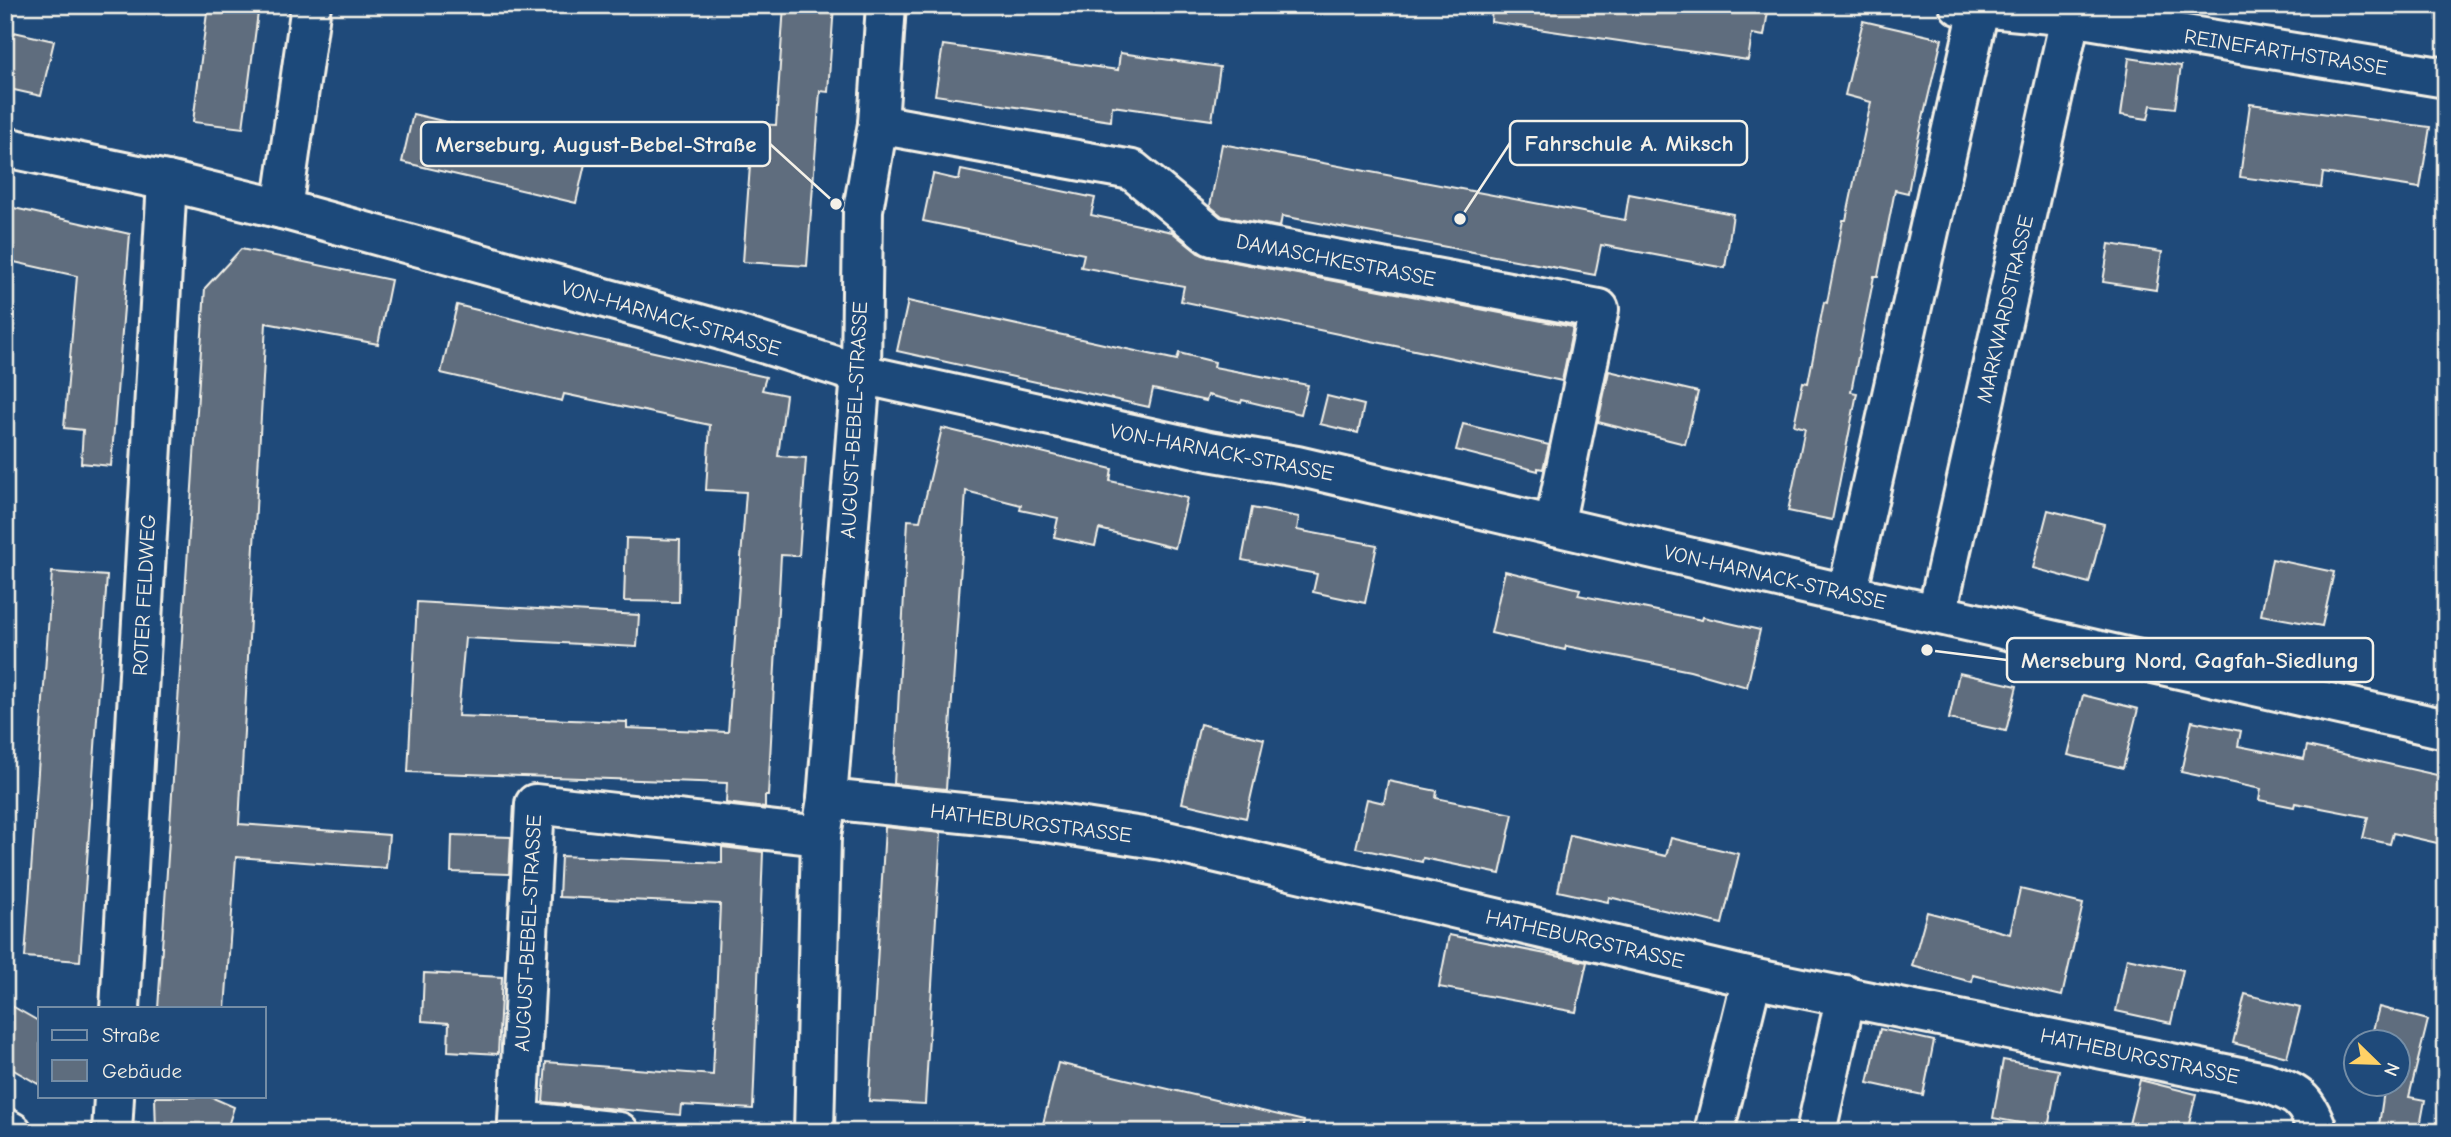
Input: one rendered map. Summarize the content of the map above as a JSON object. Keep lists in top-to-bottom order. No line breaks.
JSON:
{"streets":{"street":["REINEFARTHSTRASSE","DAMASCHKESTRASSE","MARKWARDSTRASSE","VON-HARNACK-STRASSE","AUGUST-BEBEL-STRASSE","ROTER FELDWEG","HATHEBURGSTRASSE"]},"crossings":[["REINEFARTHSTRASSE","MARKWARDSTRASSE"],["DAMASCHKESTRASSE","VON-HARNACK-STRASSE"],["DAMASCHKESTRASSE","AUGUST-BEBEL-STRASSE"],["MARKWARDSTRASSE","VON-HARNACK-STRASSE"],["VON-HARNACK-STRASSE","AUGUST-BEBEL-STRASSE"],["VON-HARNACK-STRASSE","ROTER FELDWEG"],["AUGUST-BEBEL-STRASSE","HATHEBURGSTRASSE"]],"places":["Merseburg, August-Bebel-Straße","Fahrschule A. Miksch","Merseburg Nord, Gagfah-Siedlung"],"legend":["Straße","Gebäude"],"north":"bottom right"}
